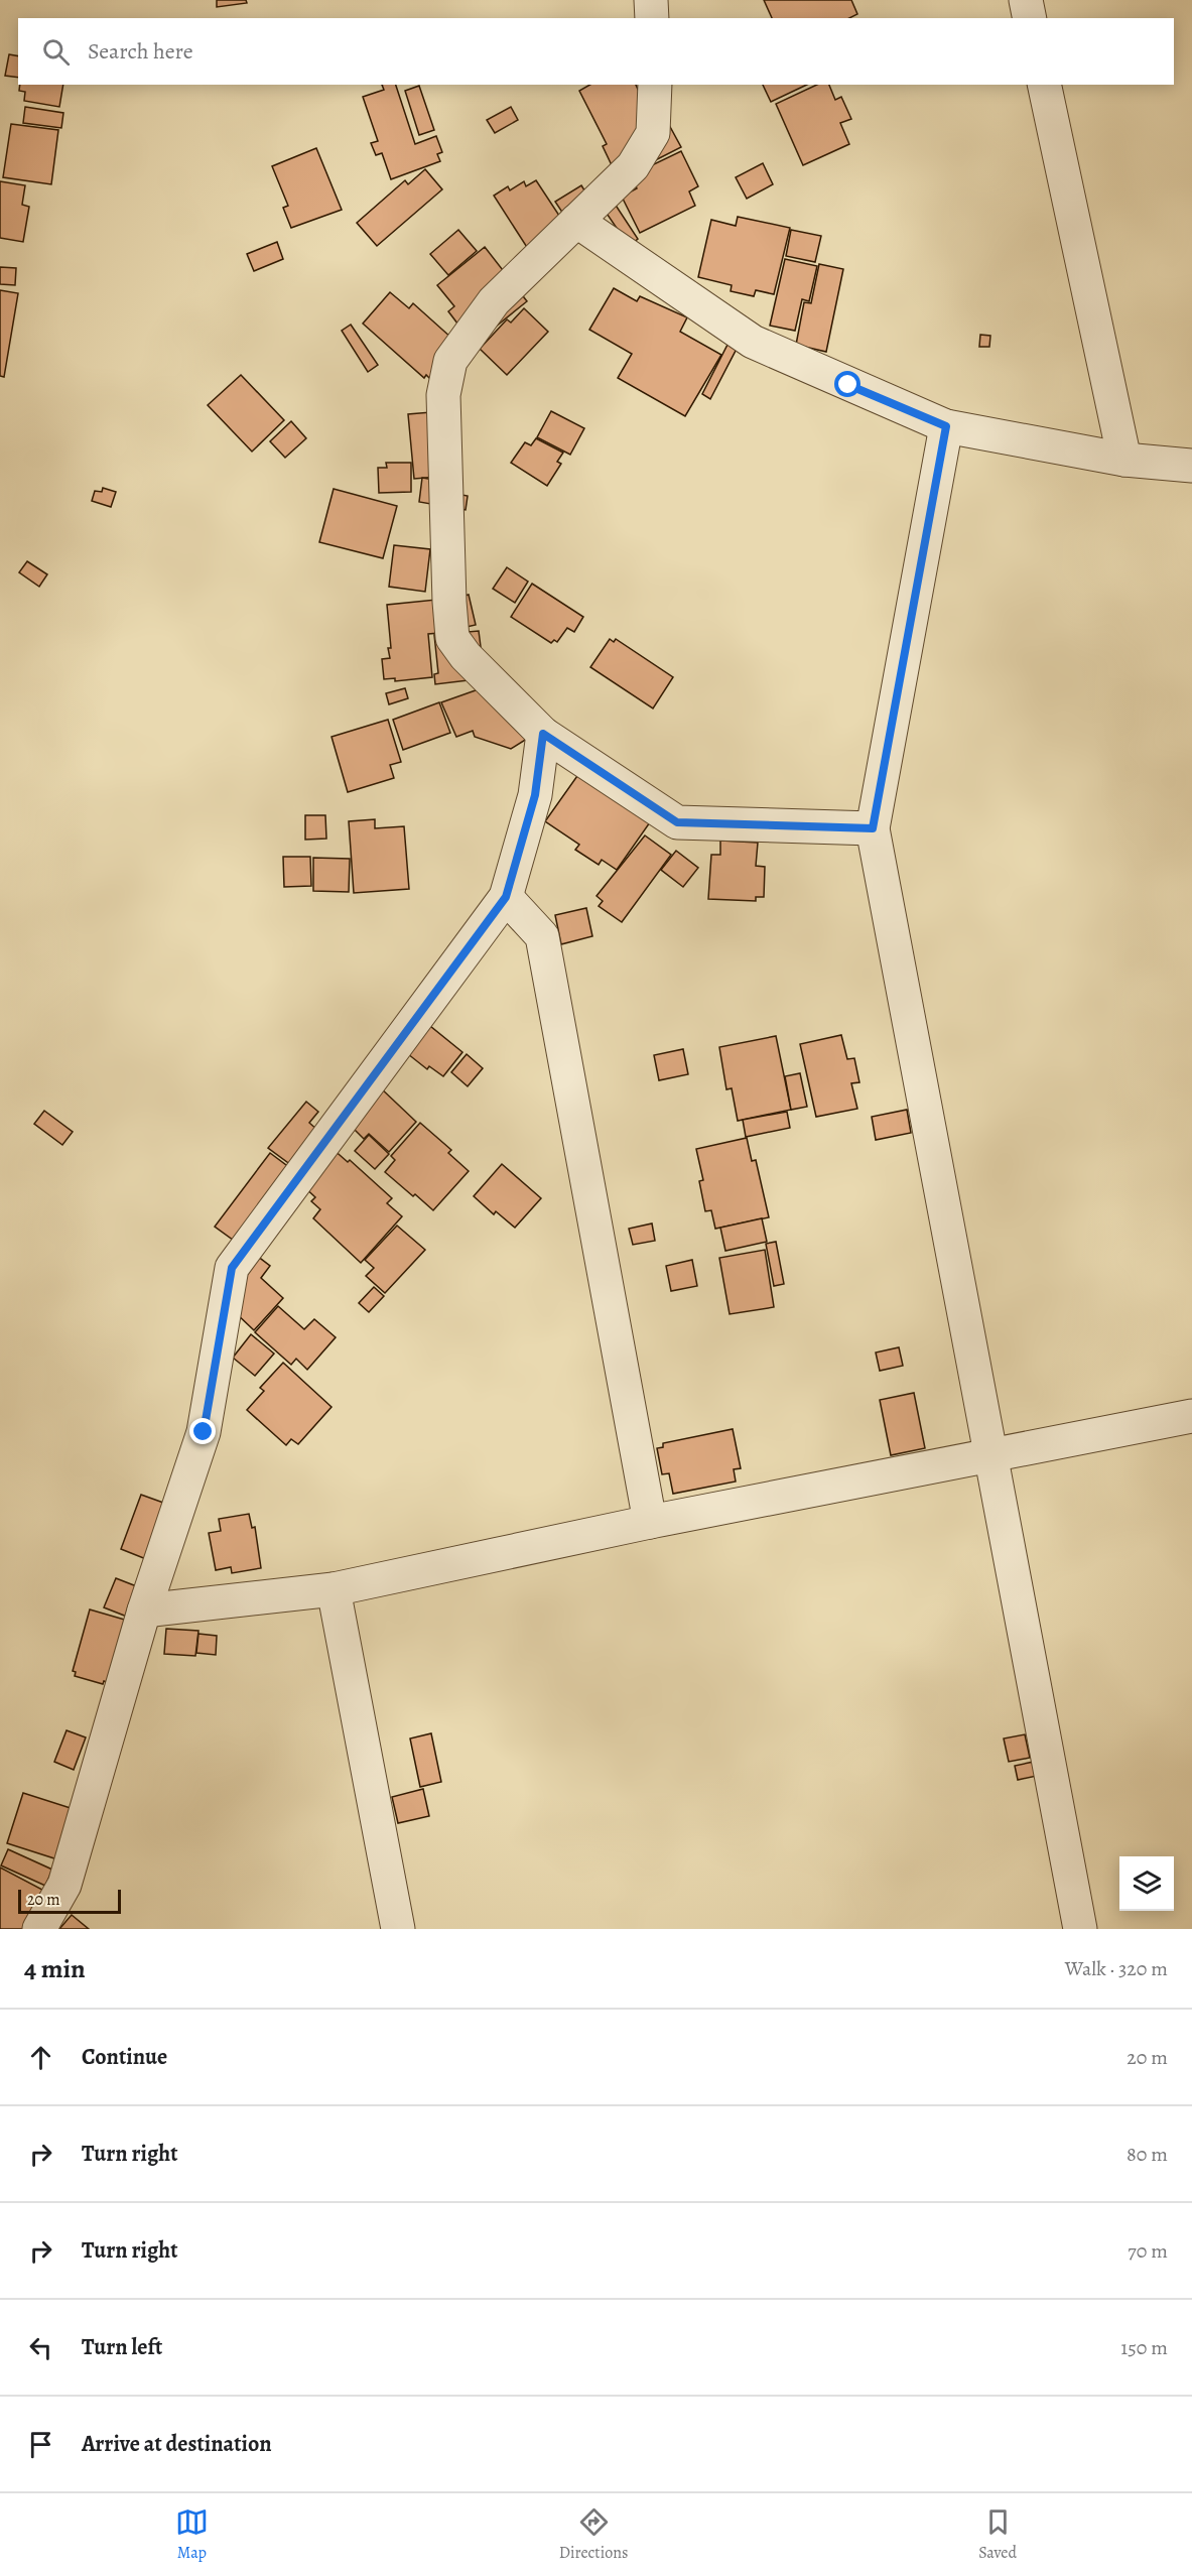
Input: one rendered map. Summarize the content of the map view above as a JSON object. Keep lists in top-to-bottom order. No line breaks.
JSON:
{"scale_bar":"20 m","page":{"search":"Search here","scale":"20 m","heading":["4 min","Walk · 320 m"],"list":[["Continue","20 m"],["Turn right","80 m"],["Turn right","70 m"],["Turn left","150 m"],"Arrive at destination"],"nav":["Map","Directions","Saved"]}}
